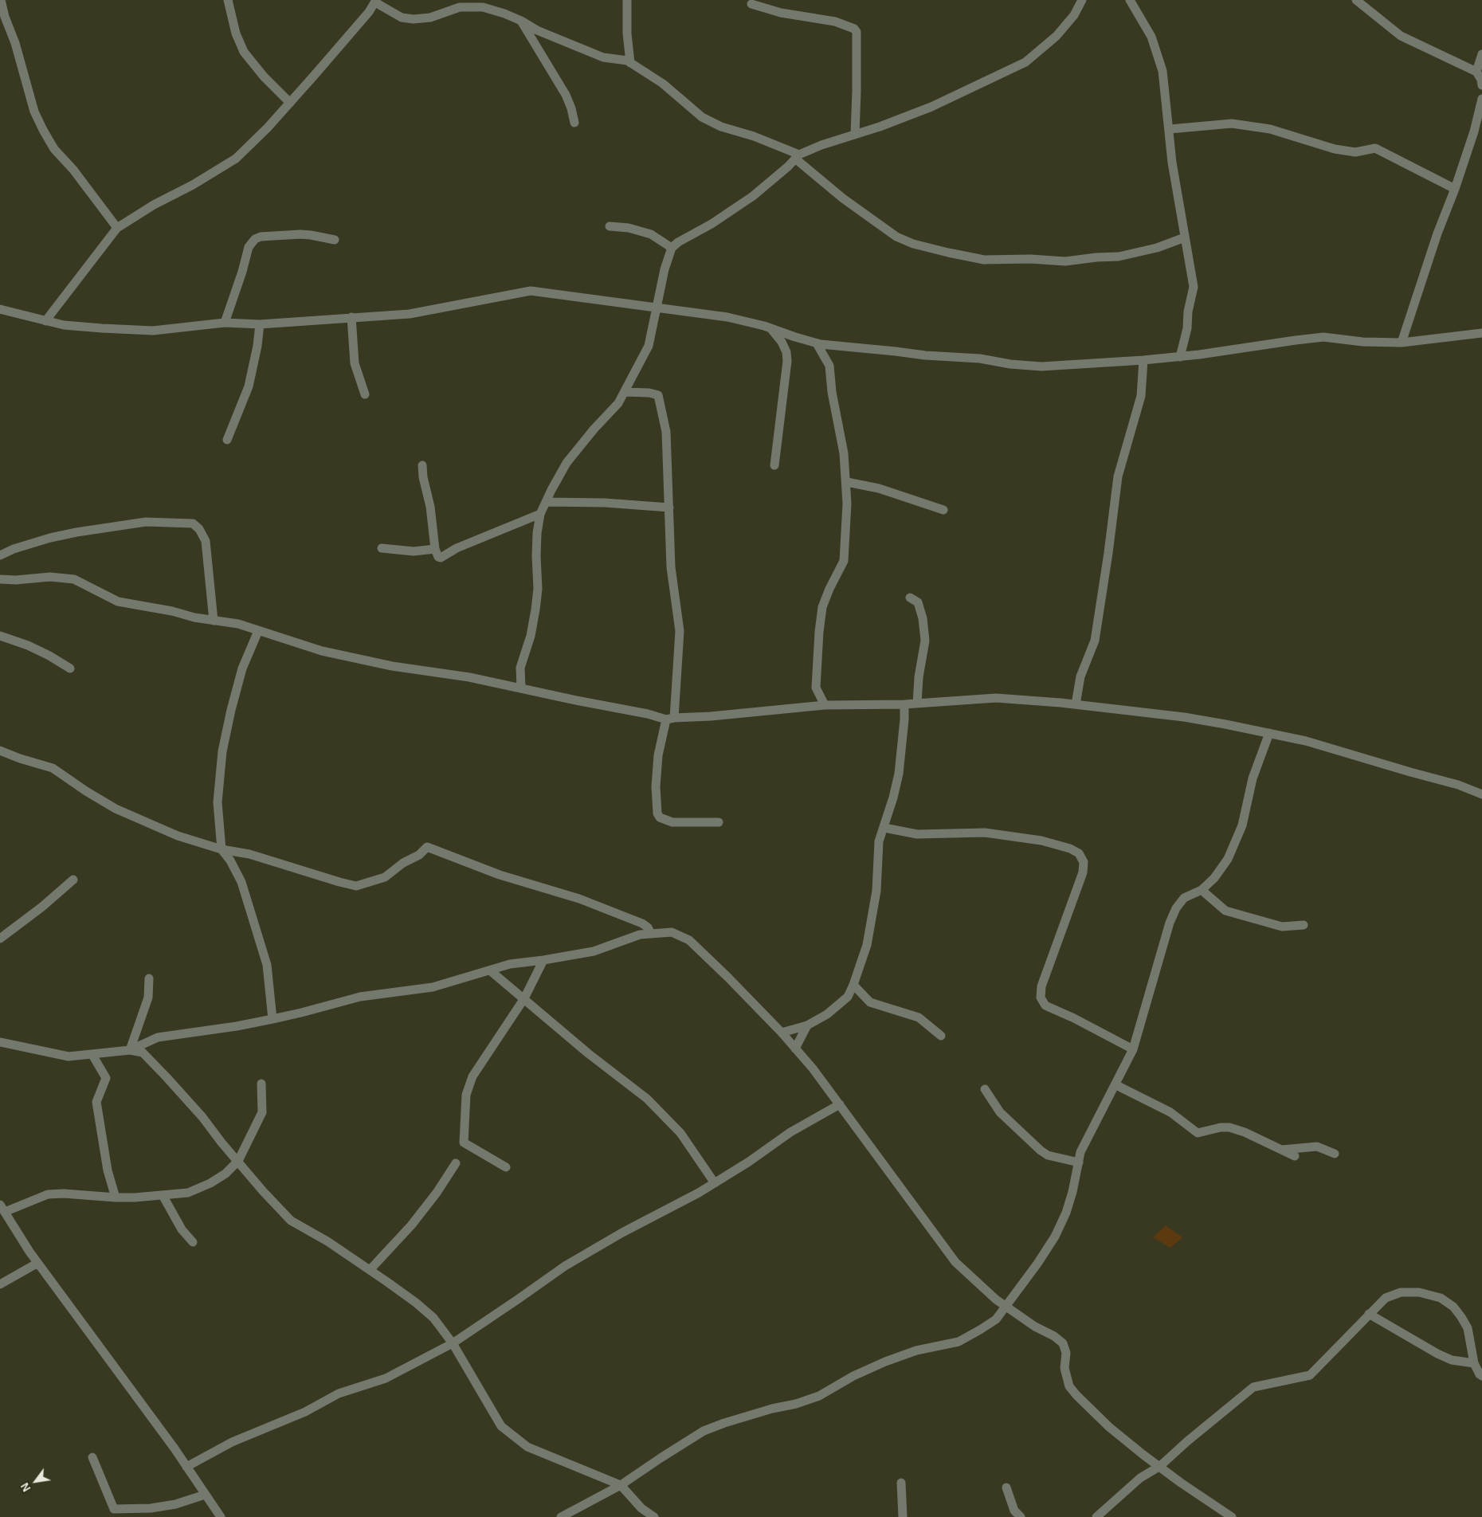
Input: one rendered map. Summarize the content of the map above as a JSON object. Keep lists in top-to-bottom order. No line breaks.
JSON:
{"north":"bottom left"}
